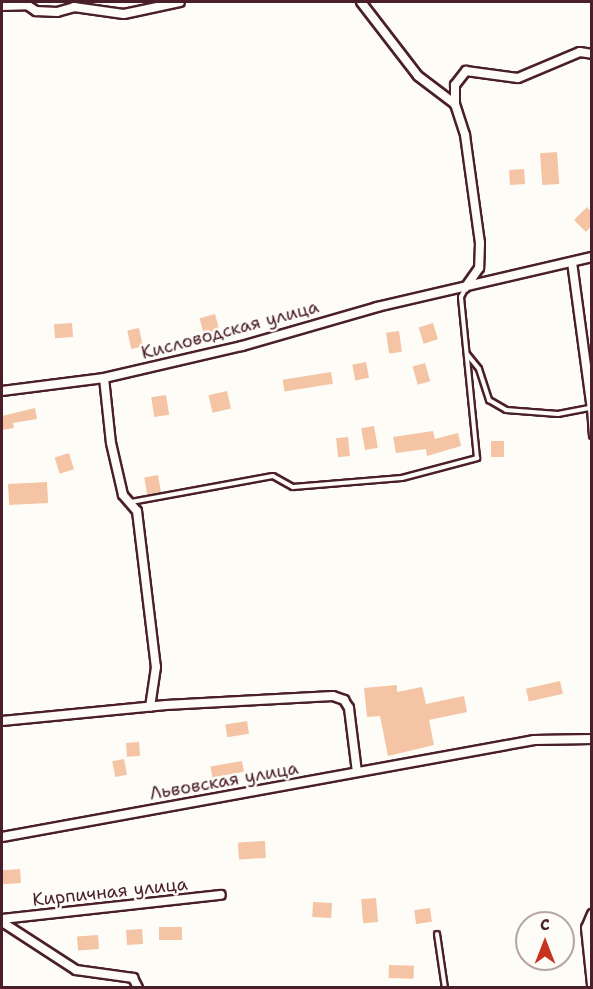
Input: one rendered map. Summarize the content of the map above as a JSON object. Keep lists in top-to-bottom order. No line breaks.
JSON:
{"streets":{"street":["Кисловодская улица","Львовская улица","Кирпичная улица"]},"north":"top"}
